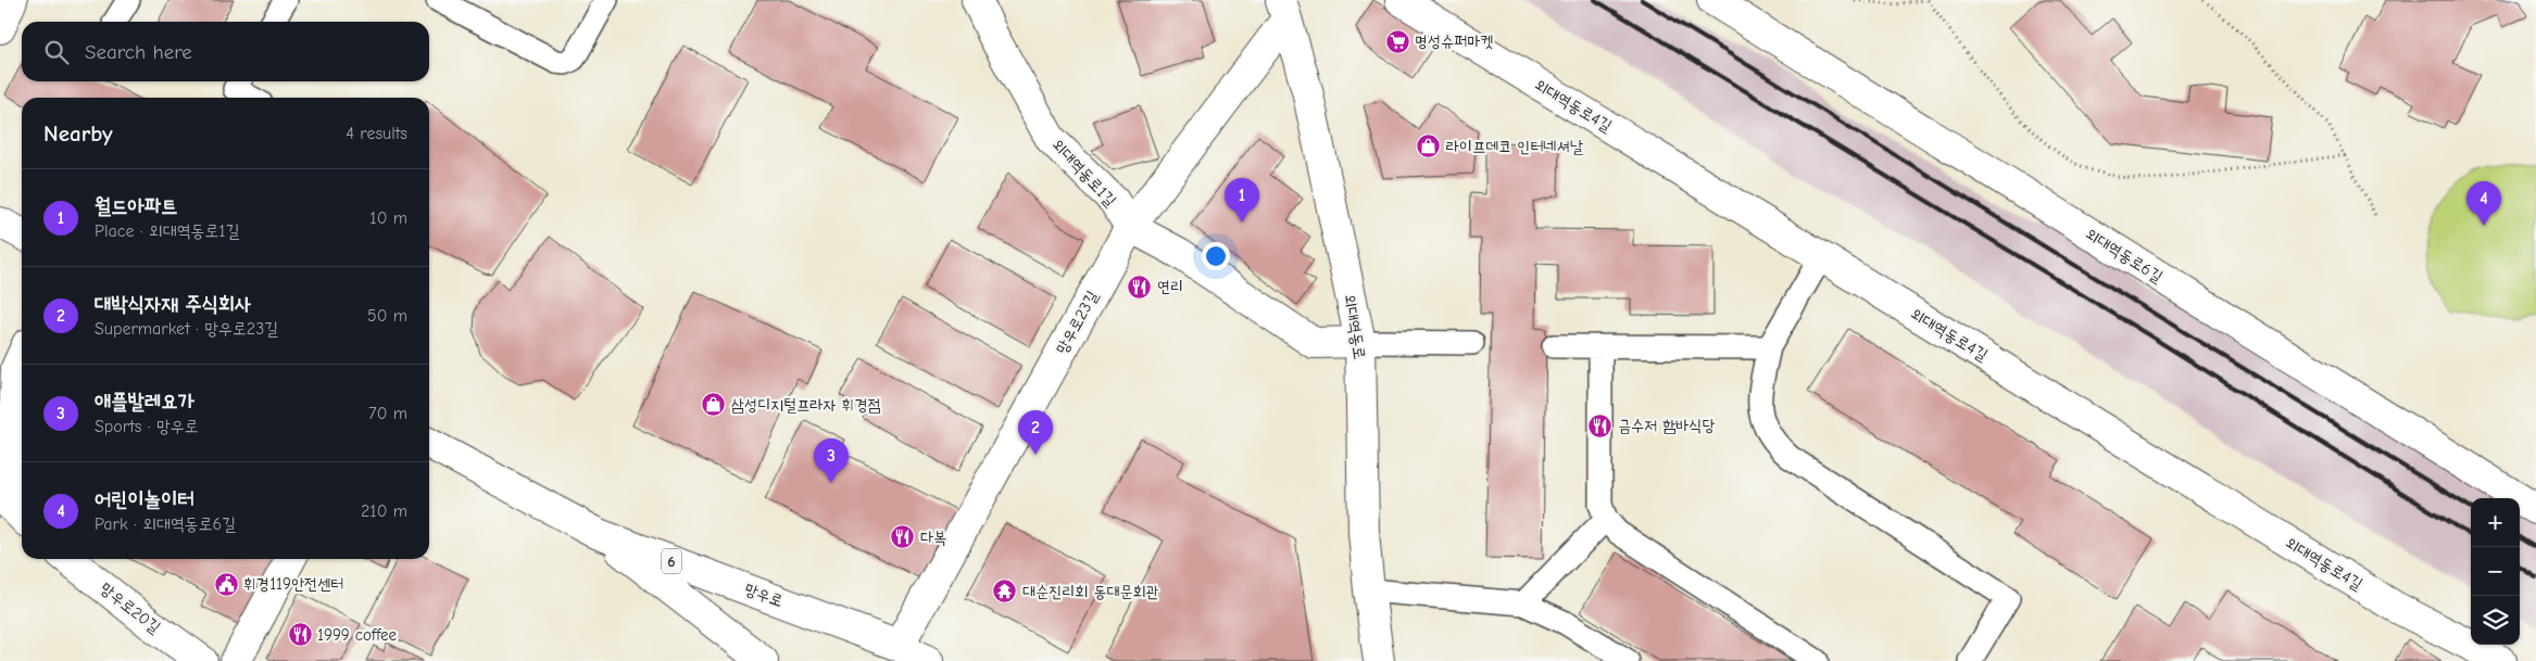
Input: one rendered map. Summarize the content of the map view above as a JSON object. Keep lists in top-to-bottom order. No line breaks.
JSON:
{"streets":{"street":["외대역동로4길","외대역동로1길","외대역동로6길","망우로23길","외대역동로","6","망우로","망우로20길"]},"crossings":[["외대역동로1길","망우로23길"],["외대역동로1길","외대역동로"],["망우로23길","외대역동로"],["망우로23길","망우로"]],"places":{"supermarket":["명성슈퍼마켓"],"shop":["라이프데코 인터네셔날","삼성디지털프라자 휘경점"],"restaurant":["연리","금수저 함바식당","다복","1999 coffee"],"public building":["휘경119안전센터"],"temple":["대순진리회 동대문회관"]},"page":{"search":"Search here","heading":["Nearby","4 results"],"list":[{"mark":"1","name":"월드아파트","note":"Place · 외대역동로1길","value":"10 m"},{"mark":"2","name":"대박식자재 주식회사","note":"Supermarket · 망우로23길","value":"50 m"},{"mark":"3","name":"애플발레요가","note":"Sports · 망우로","value":"70 m"},{"mark":"4","name":"어린이놀이터","note":"Park · 외대역동로6길","value":"210 m"}],"pins":["1","4","2","3"],"map_buttons":["+","−"]}}
